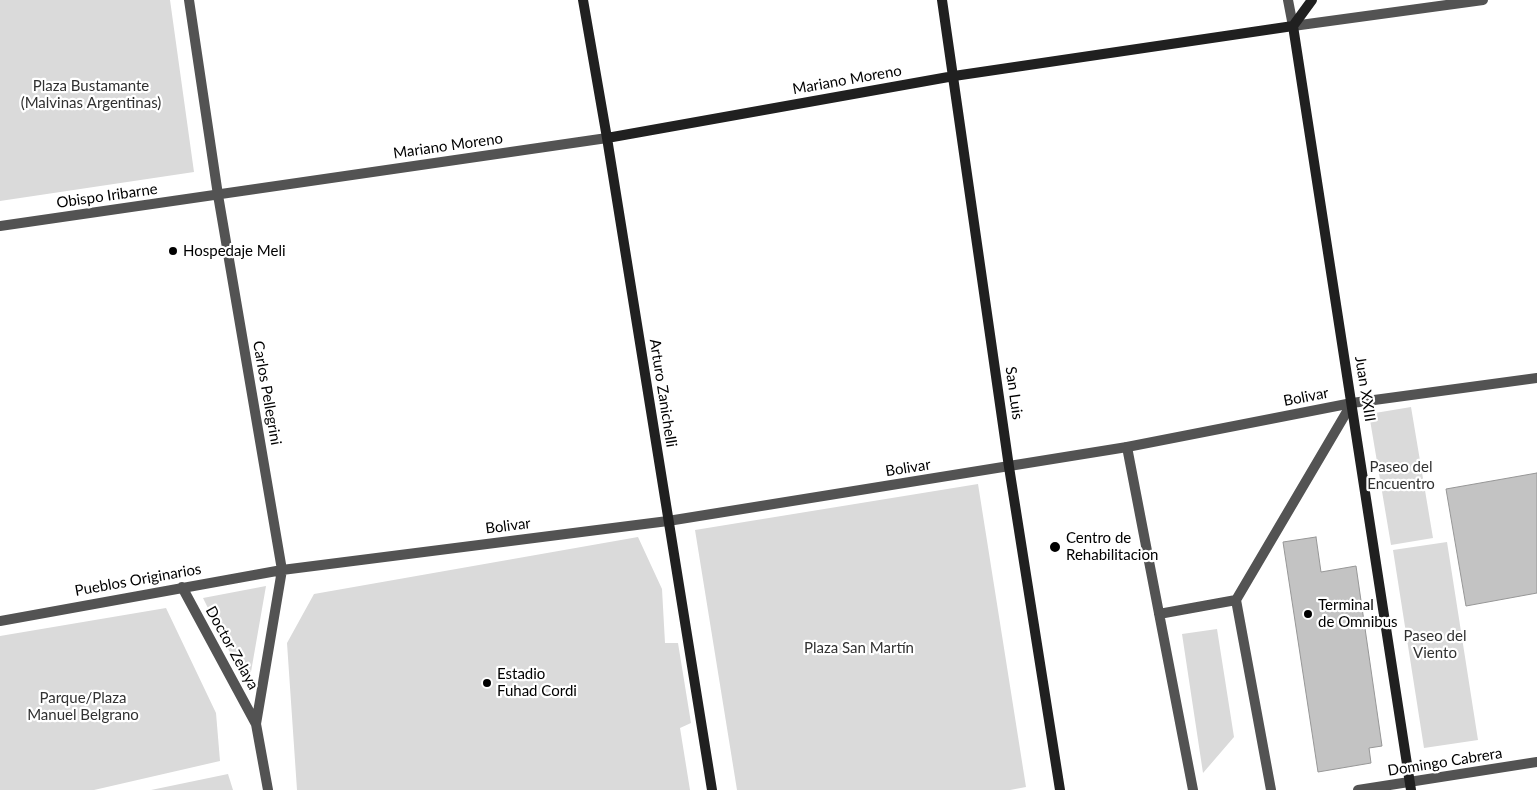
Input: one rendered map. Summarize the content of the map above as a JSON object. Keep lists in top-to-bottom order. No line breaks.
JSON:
{"streets":{"main road":["Mariano Moreno","Juan XXIII","Arturo Zanichelli","San Luis"],"street":["Obispo Iribarne","Carlos Pellegrini","Bolivar","Pueblos Originarios","Doctor Zelaya","Domingo Cabrera"]},"crossings":[["Mariano Moreno","Obispo Iribarne"],["Mariano Moreno","Juan XXIII"],["Mariano Moreno","Carlos Pellegrini"],["Mariano Moreno","Arturo Zanichelli"],["Mariano Moreno","San Luis"],["Obispo Iribarne","Carlos Pellegrini"],["Juan XXIII","Bolivar"],["Juan XXIII","Domingo Cabrera"],["Carlos Pellegrini","Bolivar"],["Carlos Pellegrini","Pueblos Originarios"],["Carlos Pellegrini","Doctor Zelaya"],["Arturo Zanichelli","Bolivar"],["San Luis","Bolivar"],["Bolivar","Pueblos Originarios"],["Pueblos Originarios","Doctor Zelaya"]],"parks":["Plaza Bustamante (Malvinas Argentinas)","Paseo del Encuentro","Paseo del Viento","Plaza San Martín","Parque/Plaza Manuel Belgrano"],"places":["Hospedaje Meli","Centro de Rehabilitacion","Terminal de Omnibus","Estadio Fuhad Cordi"]}
